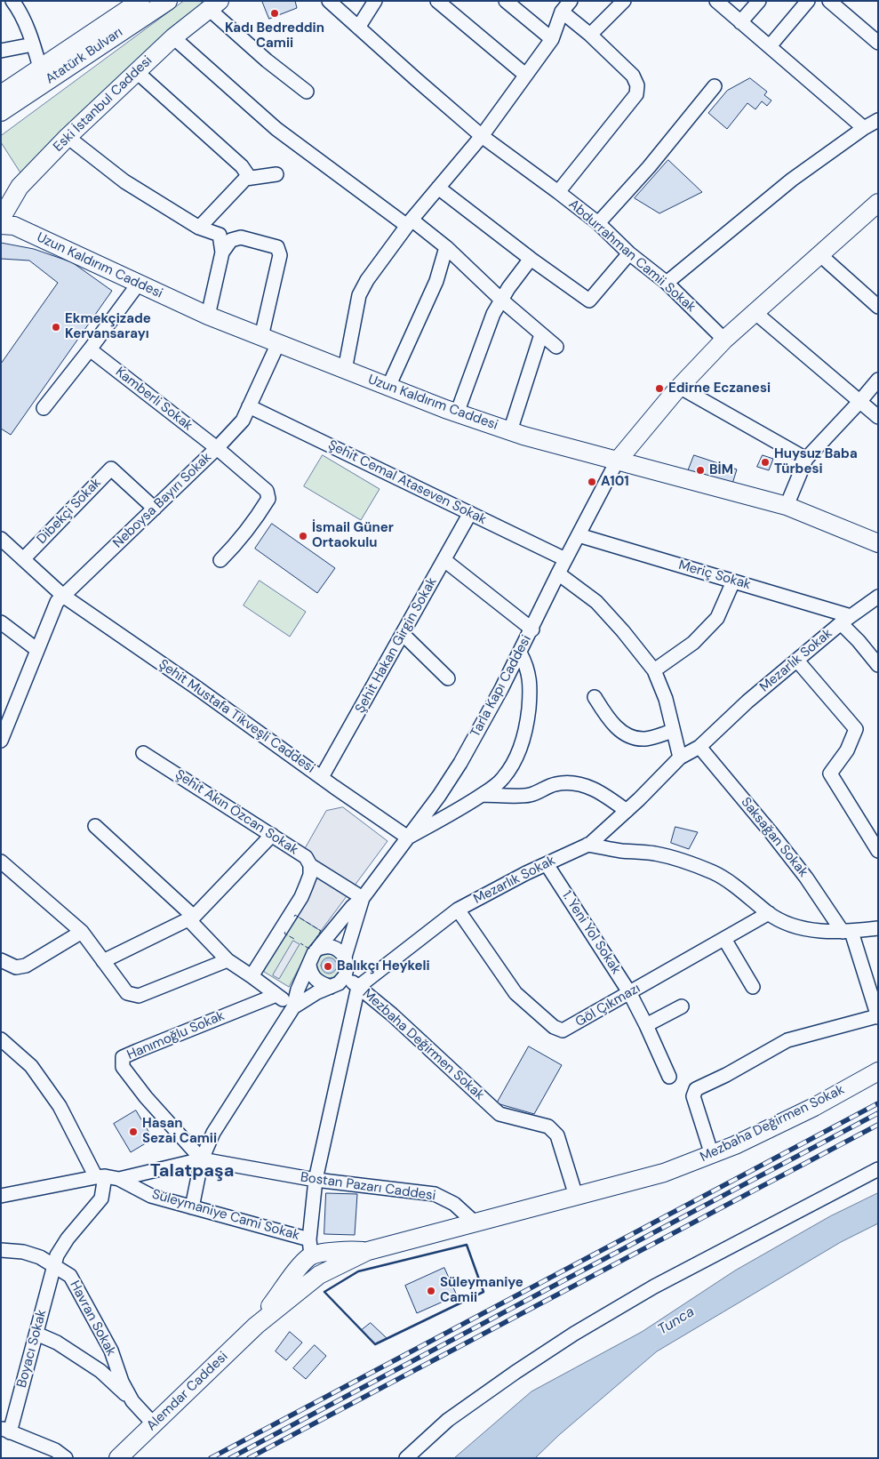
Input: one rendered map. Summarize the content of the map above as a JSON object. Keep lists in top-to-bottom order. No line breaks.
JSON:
{"streets":{"main road":["Atatürk Bulvarı","Eski İstanbul Caddesi","Uzun Kaldırım Caddesi","Mezbaha Değirmen Sokak","Alemdar Caddesi"],"street":["Abdurrahman Camii Sokak","Kamberli Sokak","Şehit Cemal Ataseven Sokak","Neboysa Bayırı Sokak","Dibekçi Sokak","Meriç Sokak","Şehit Hakan Girgin Sokak","Mezarlık Sokak","Tarla Kapı Caddesi","Şehit Mustafa Tikveşli Caddesi","Şehit Akın Özcan Sokak","Saksağan Sokak","1. Yeni Yol Sokak","Göl Çıkmazı","Hanımoğlu Sokak","Bostan Pazarı Caddesi","Süleymaniye Cami Sokak","Havran Sokak","Boyacı Sokak"]},"crossings":[["Uzun Kaldırım Caddesi","Neboysa Bayırı Sokak"],["Uzun Kaldırım Caddesi","Tarla Kapı Caddesi"],["Kamberli Sokak","Neboysa Bayırı Sokak"],["Şehit Cemal Ataseven Sokak","Neboysa Bayırı Sokak"],["Şehit Cemal Ataseven Sokak","Şehit Hakan Girgin Sokak"],["Şehit Cemal Ataseven Sokak","Tarla Kapı Caddesi"],["Neboysa Bayırı Sokak","Dibekçi Sokak"],["Neboysa Bayırı Sokak","Şehit Mustafa Tikveşli Caddesi"],["Dibekçi Sokak","Şehit Mustafa Tikveşli Caddesi"],["Meriç Sokak","Mezarlık Sokak"],["Meriç Sokak","Tarla Kapı Caddesi"],["Şehit Hakan Girgin Sokak","Şehit Mustafa Tikveşli Caddesi"],["Mezarlık Sokak","Saksağan Sokak"],["Mezarlık Sokak","1. Yeni Yol Sokak"],["Mezarlık Sokak","Göl Çıkmazı"],["Mezarlık Sokak","Mezbaha Değirmen Sokak"],["Tarla Kapı Caddesi","Şehit Mustafa Tikveşli Caddesi"],["Tarla Kapı Caddesi","Hanımoğlu Sokak"],["Tarla Kapı Caddesi","Mezbaha Değirmen Sokak"],["Tarla Kapı Caddesi","Bostan Pazarı Caddesi"],["1. Yeni Yol Sokak","Göl Çıkmazı"],["Hanımoğlu Sokak","Bostan Pazarı Caddesi"],["Bostan Pazarı Caddesi","Süleymaniye Cami Sokak"],["Bostan Pazarı Caddesi","Boyacı Sokak"],["Havran Sokak","Boyacı Sokak"],["Havran Sokak","Alemdar Caddesi"]],"districts":["Talatpaşa"],"water":["Tunca"],"places":["Kadı Bedreddin Camii","Ekmekçizade Kervansarayı","Edirne Eczanesi","Huysuz Baba Türbesi","BİM","A101","İsmail Güner Ortaokulu","Balıkçı Heykeli","Hasan Sezai Camii","Süleymaniye Camii"]}
